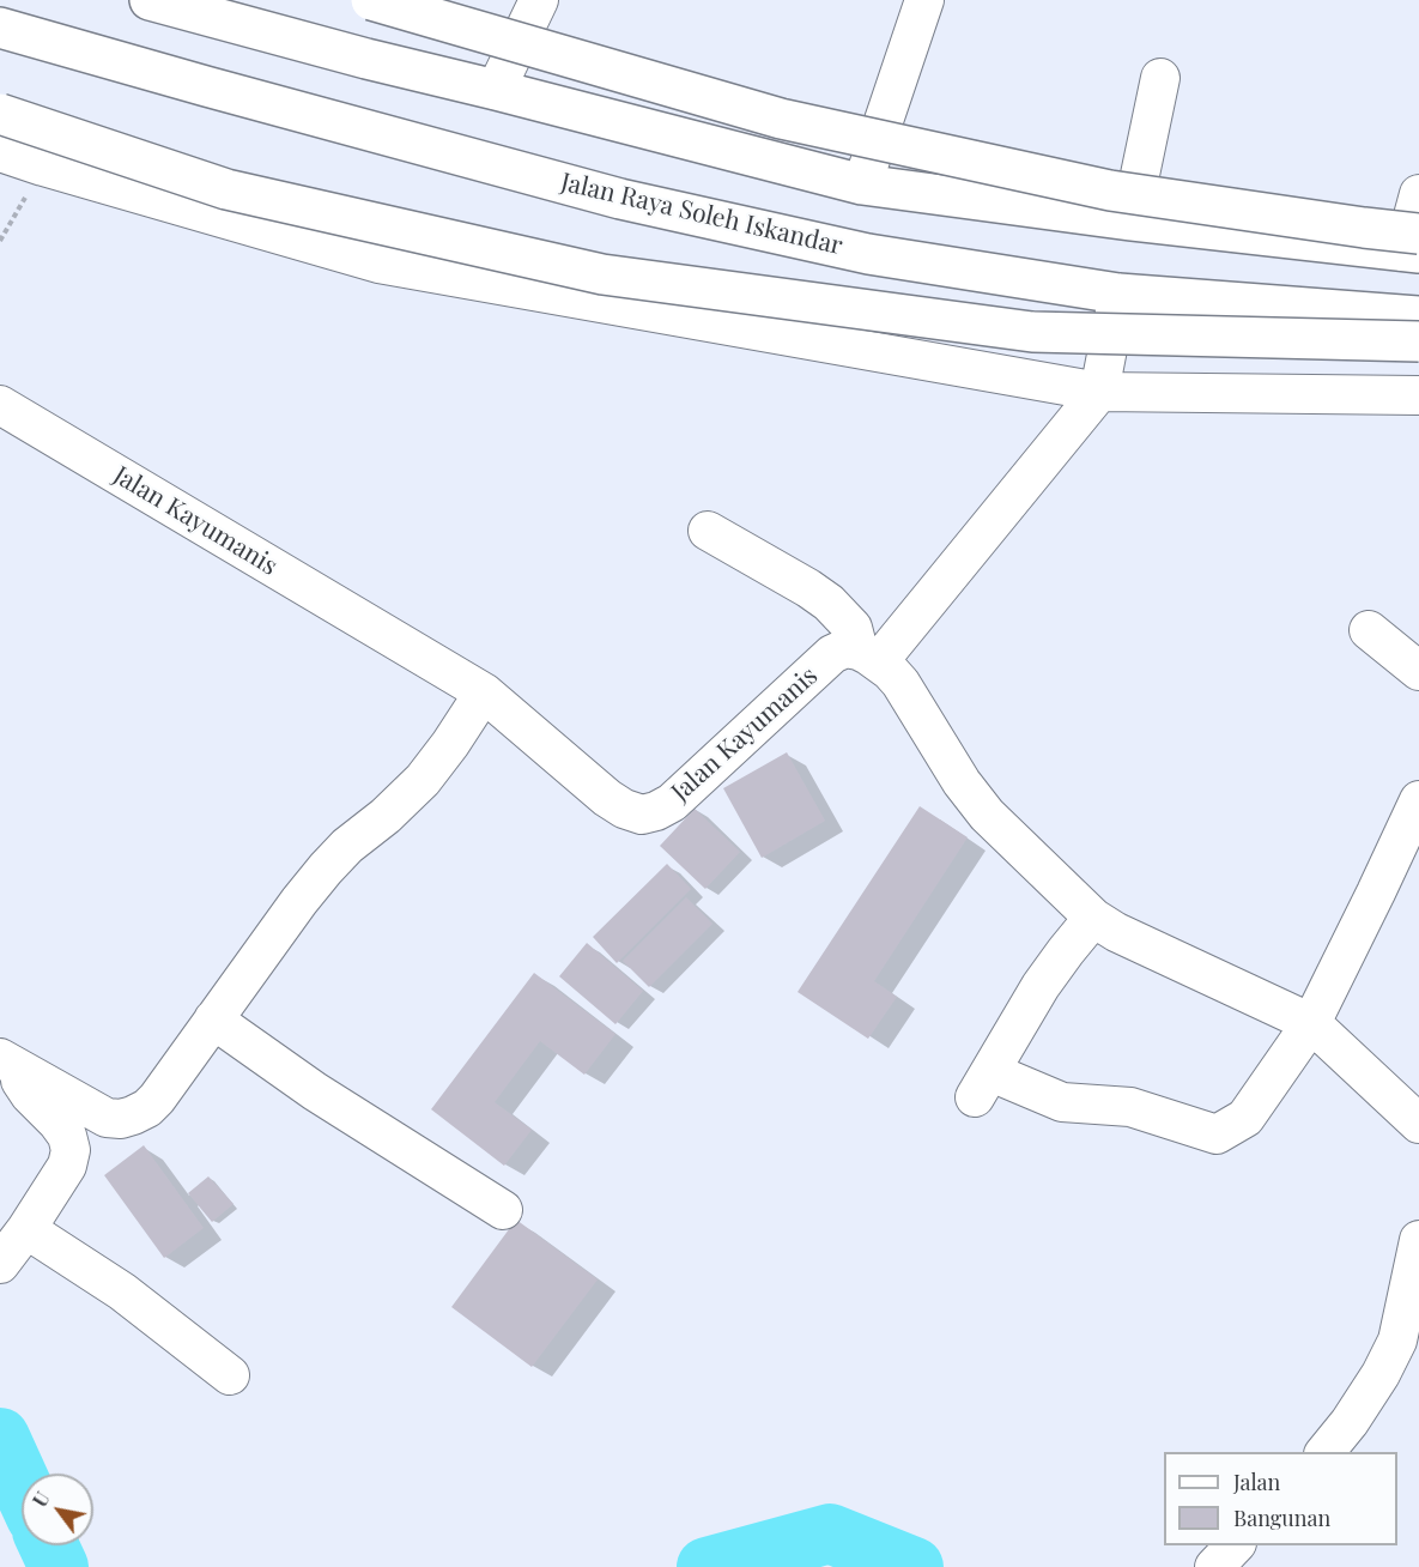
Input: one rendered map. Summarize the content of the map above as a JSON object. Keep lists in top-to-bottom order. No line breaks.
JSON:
{"streets":{"highway":["Jalan Raya Soleh Iskandar"],"street":["Jalan Kayumanis"]},"legend":["Jalan","Bangunan"],"north":"top left"}
